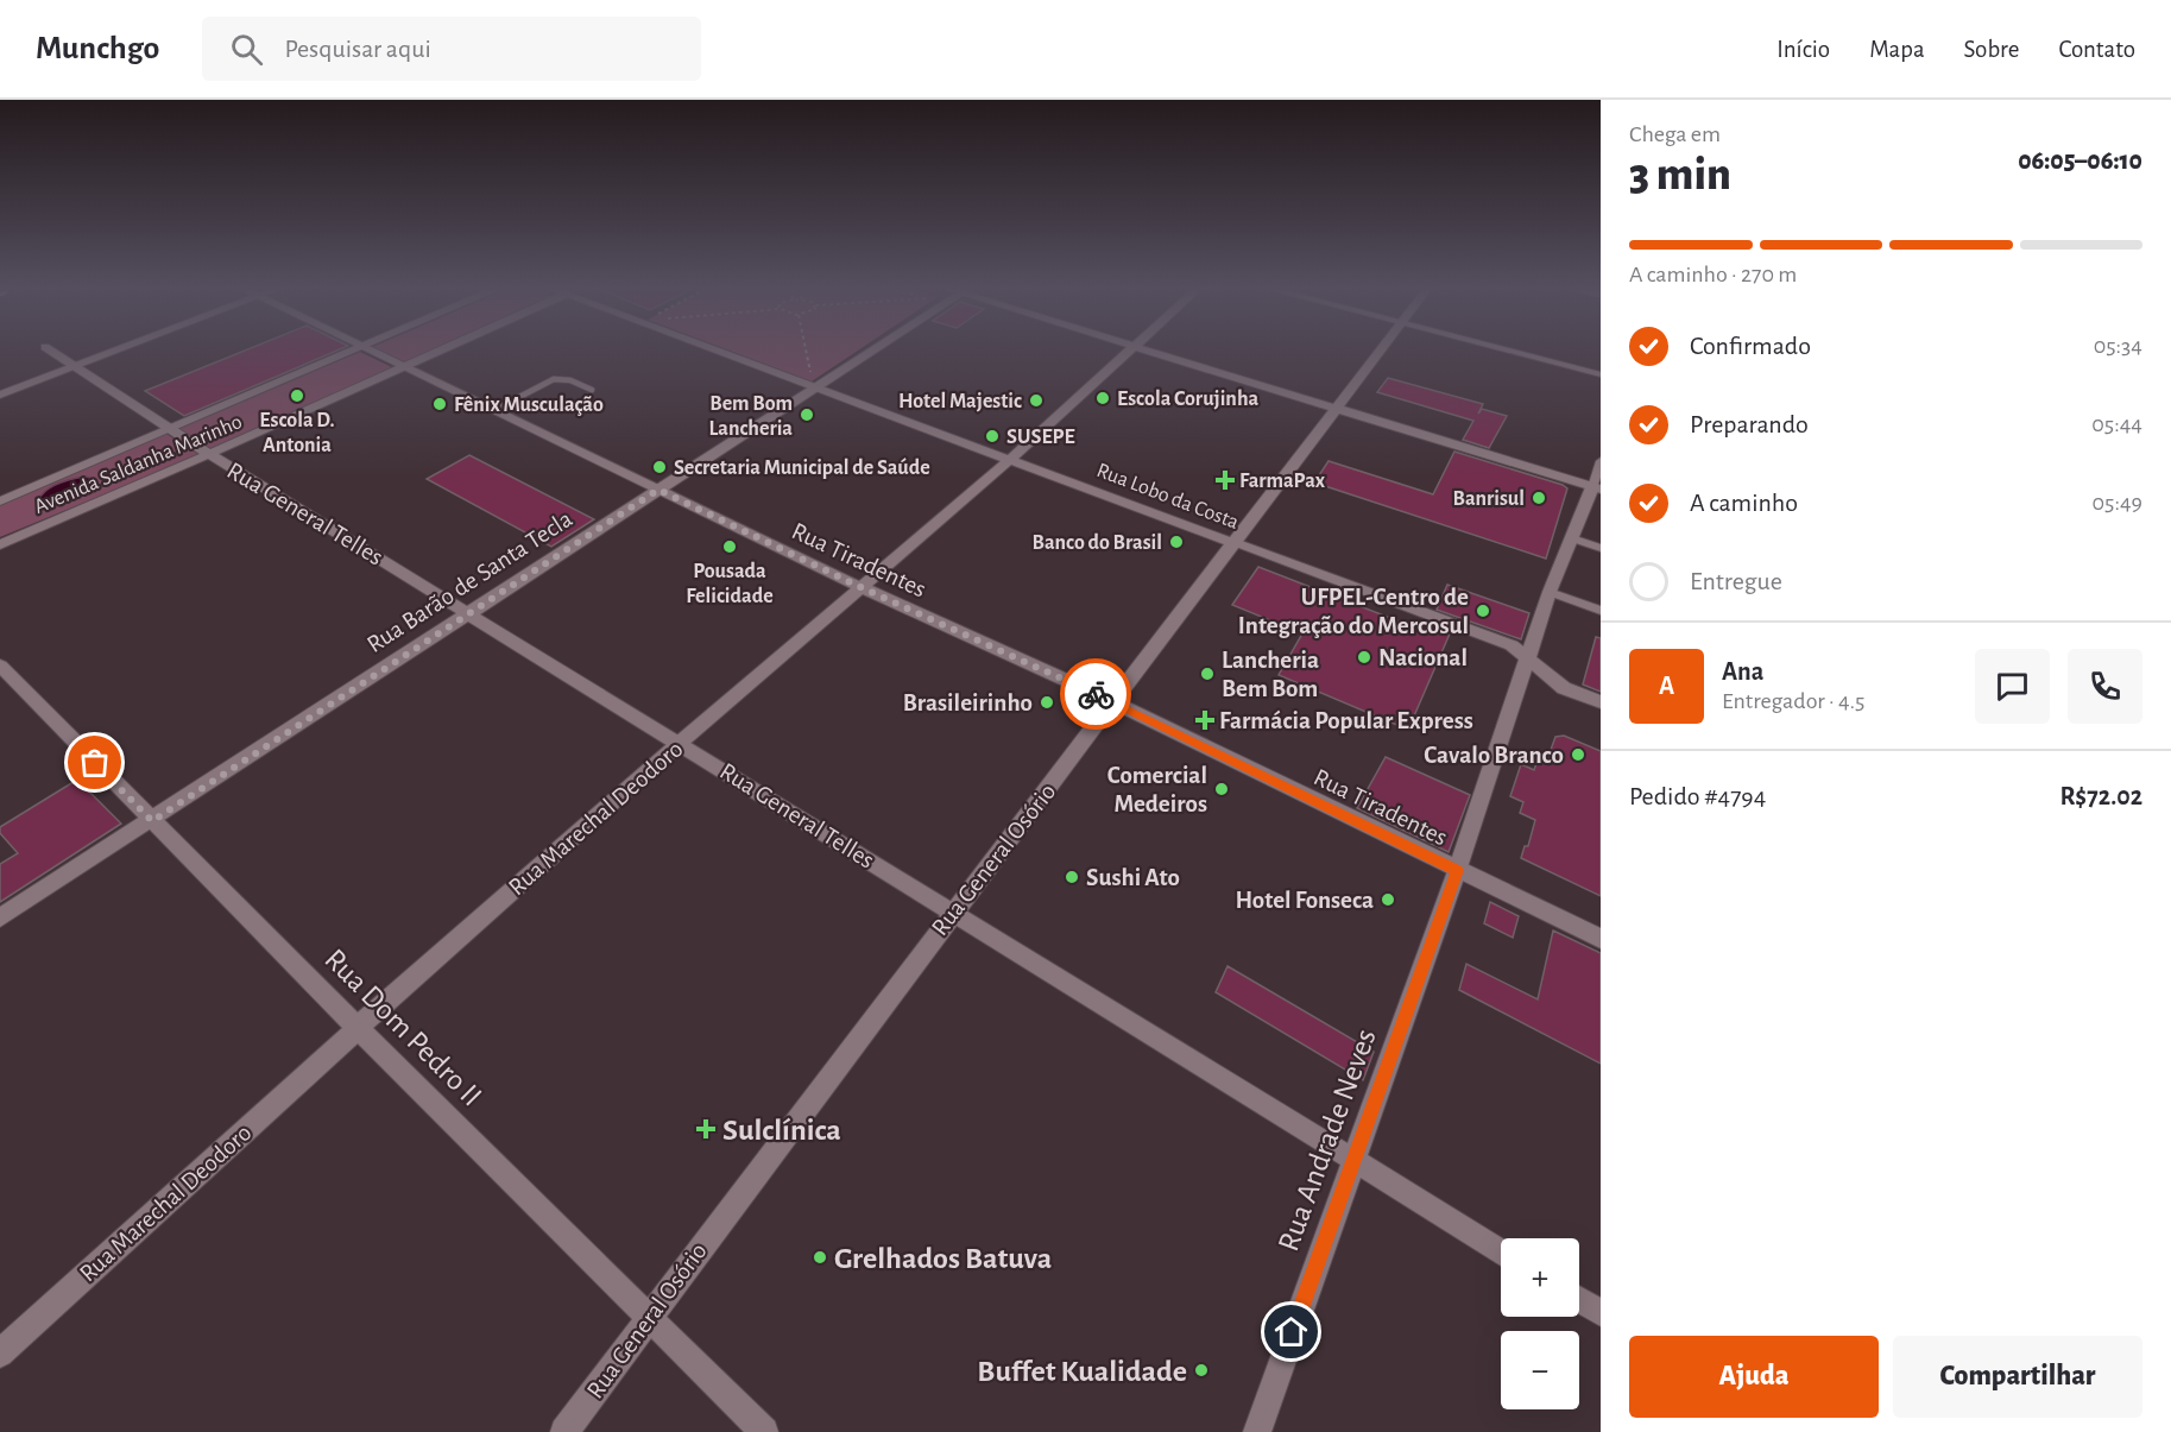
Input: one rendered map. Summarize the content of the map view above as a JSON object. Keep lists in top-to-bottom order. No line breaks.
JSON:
{"streets":{"street":["Avenida Saldanha Marinho","Rua Lobo da Costa","Rua General Telles","Rua Tiradentes","Rua Barão de Santa Tecla","Rua Marechal Deodoro","Rua General Osório","Rua Dom Pedro II","Rua Andrade Neves"]},"crossings":[["Avenida Saldanha Marinho","Rua General Telles"],["Avenida Saldanha Marinho","Rua Tiradentes"],["Rua Lobo da Costa","Rua Barão de Santa Tecla"],["Rua Lobo da Costa","Rua Marechal Deodoro"],["Rua Lobo da Costa","Rua General Osório"],["Rua Lobo da Costa","Rua Andrade Neves"],["Rua General Telles","Rua Barão de Santa Tecla"],["Rua General Telles","Rua Marechal Deodoro"],["Rua General Telles","Rua General Osório"],["Rua General Telles","Rua Andrade Neves"],["Rua Tiradentes","Rua Barão de Santa Tecla"],["Rua Tiradentes","Rua Marechal Deodoro"],["Rua Tiradentes","Rua General Osório"],["Rua Tiradentes","Rua Andrade Neves"],["Rua Barão de Santa Tecla","Rua Dom Pedro II"],["Rua Marechal Deodoro","Rua Dom Pedro II"],["Rua General Osório","Rua Dom Pedro II"]],"places":{"other":["Escola D. Antonia","Escola Corujinha","Hotel Majestic","Fênix Musculação","Bem Bom Lancheria","SUSEPE","Secretaria Municipal de Saúde","Banrisul","Banco do Brasil","Pousada Felicidade","UFPEL-Centro de Integração do Mercosul","Nacional","Lancheria Bem Bom","Brasileirinho","Cavalo Branco","Comercial Medeiros","Sushi Ato","Hotel Fonseca","Grelhados Batuva","Buffet Kualidade"],"health":["FarmaPax","Farmácia Popular Express","Sulclínica"]},"page":{"header":"Munchgo","search":"Pesquisar aqui","nav":["Início","Mapa","Sobre","Contato"],"heading":["3 min","Chega em","06:05–06:10"],"panel":["Ana","Entregador · 4.5","Pedido #4794","R$72.02"],"bar":"A caminho · 270 m","list":[["Confirmado","05:34"],["Preparando","05:44"],["A caminho","05:49"],"Entregue"],"round":"A","map_buttons":["+","−"],"buttons":["Ajuda","Compartilhar"]}}
